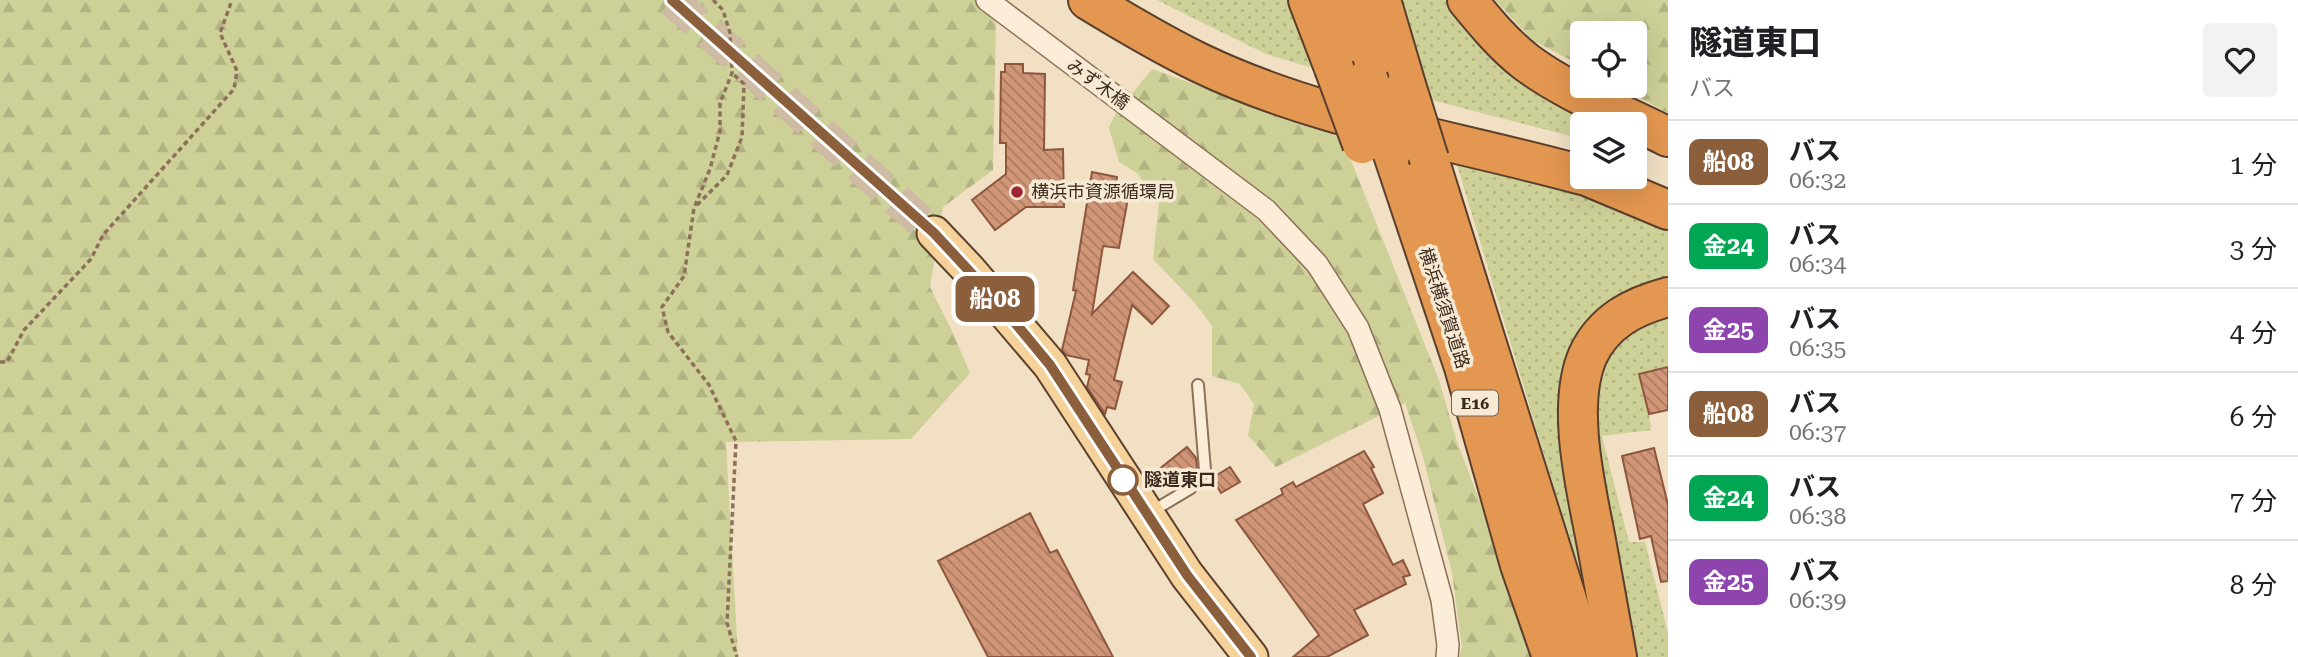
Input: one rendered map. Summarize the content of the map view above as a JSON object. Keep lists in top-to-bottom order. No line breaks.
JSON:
{"streets":{"highway":["横浜横須賀道路","E16"],"street":["みず木橋"]},"places":["横浜市資源循環局","隧道東口"],"lines":["bus line 船08"],"page":{"on_map":"船08","heading":["隧道東口","バス"],"list":[{"mark":"船08","name":"バス","note":"06:32","value":"1 分"},{"mark":"金24","name":"バス","note":"06:34","value":"3 分"},{"mark":"金25","name":"バス","note":"06:35","value":"4 分"},{"mark":"船08","name":"バス","note":"06:37","value":"6 分"},{"mark":"金24","name":"バス","note":"06:38","value":"7 分"},{"mark":"金25","name":"バス","note":"06:39","value":"8 分"}]}}
